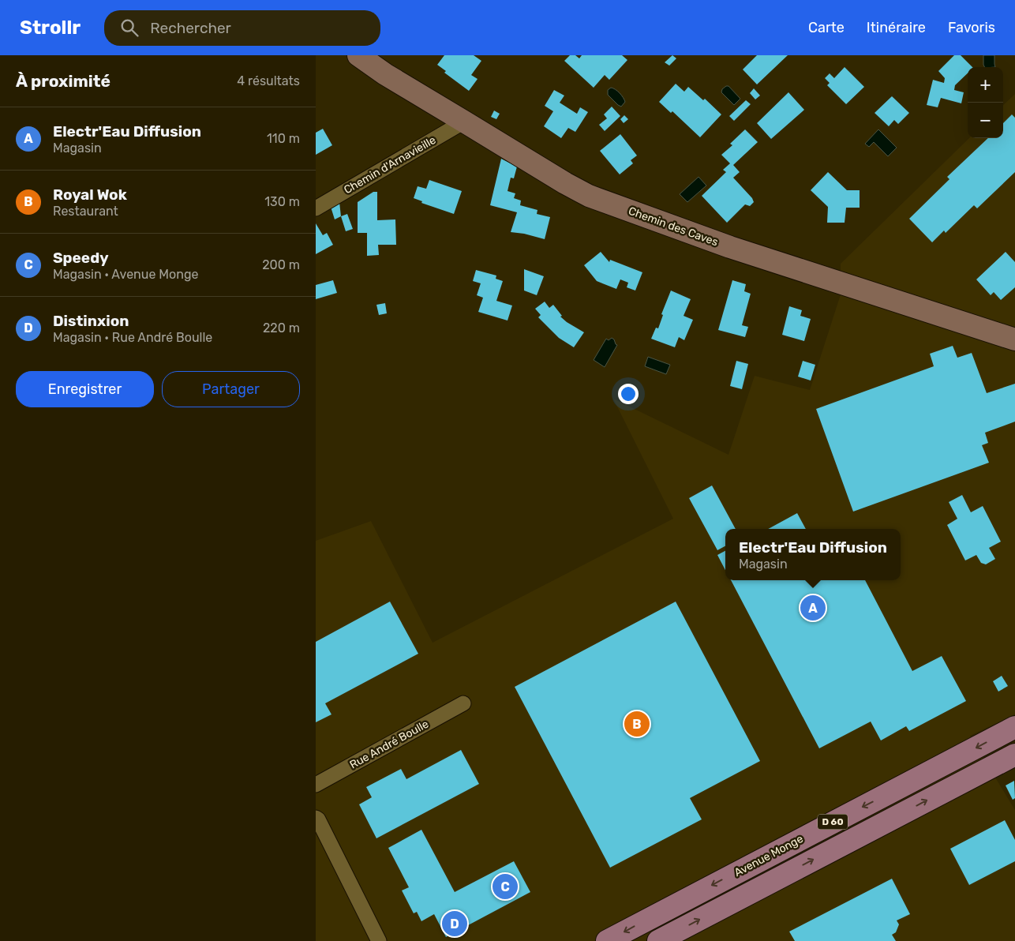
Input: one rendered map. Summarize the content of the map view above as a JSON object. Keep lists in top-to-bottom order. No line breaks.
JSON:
{"streets":{"main road":["D 60","Avenue Monge"],"street":["Chemin d'Arnavieille","Chemin des Caves","Rue André Boulle"]},"crossings":[["Chemin d'Arnavieille","Chemin des Caves"]],"page":{"header":"Strollr","search":"Rechercher","nav":["Carte","Itinéraire","Favoris"],"heading":["À proximité","4 résultats"],"map_buttons":["+","−"],"list":[{"mark":"A","name":"Electr'Eau Diffusion","note":"Magasin","value":"110 m"},{"mark":"B","name":"Royal Wok","note":"Restaurant","value":"130 m"},{"mark":"C","name":"Speedy","note":"Magasin · Avenue Monge","value":"200 m"},{"mark":"D","name":"Distinxion","note":"Magasin · Rue André Boulle","value":"220 m"}],"buttons":["Enregistrer","Partager"],"popup":["Electr'Eau Diffusion","Magasin"],"pins":["A","B","C","D"]}}
